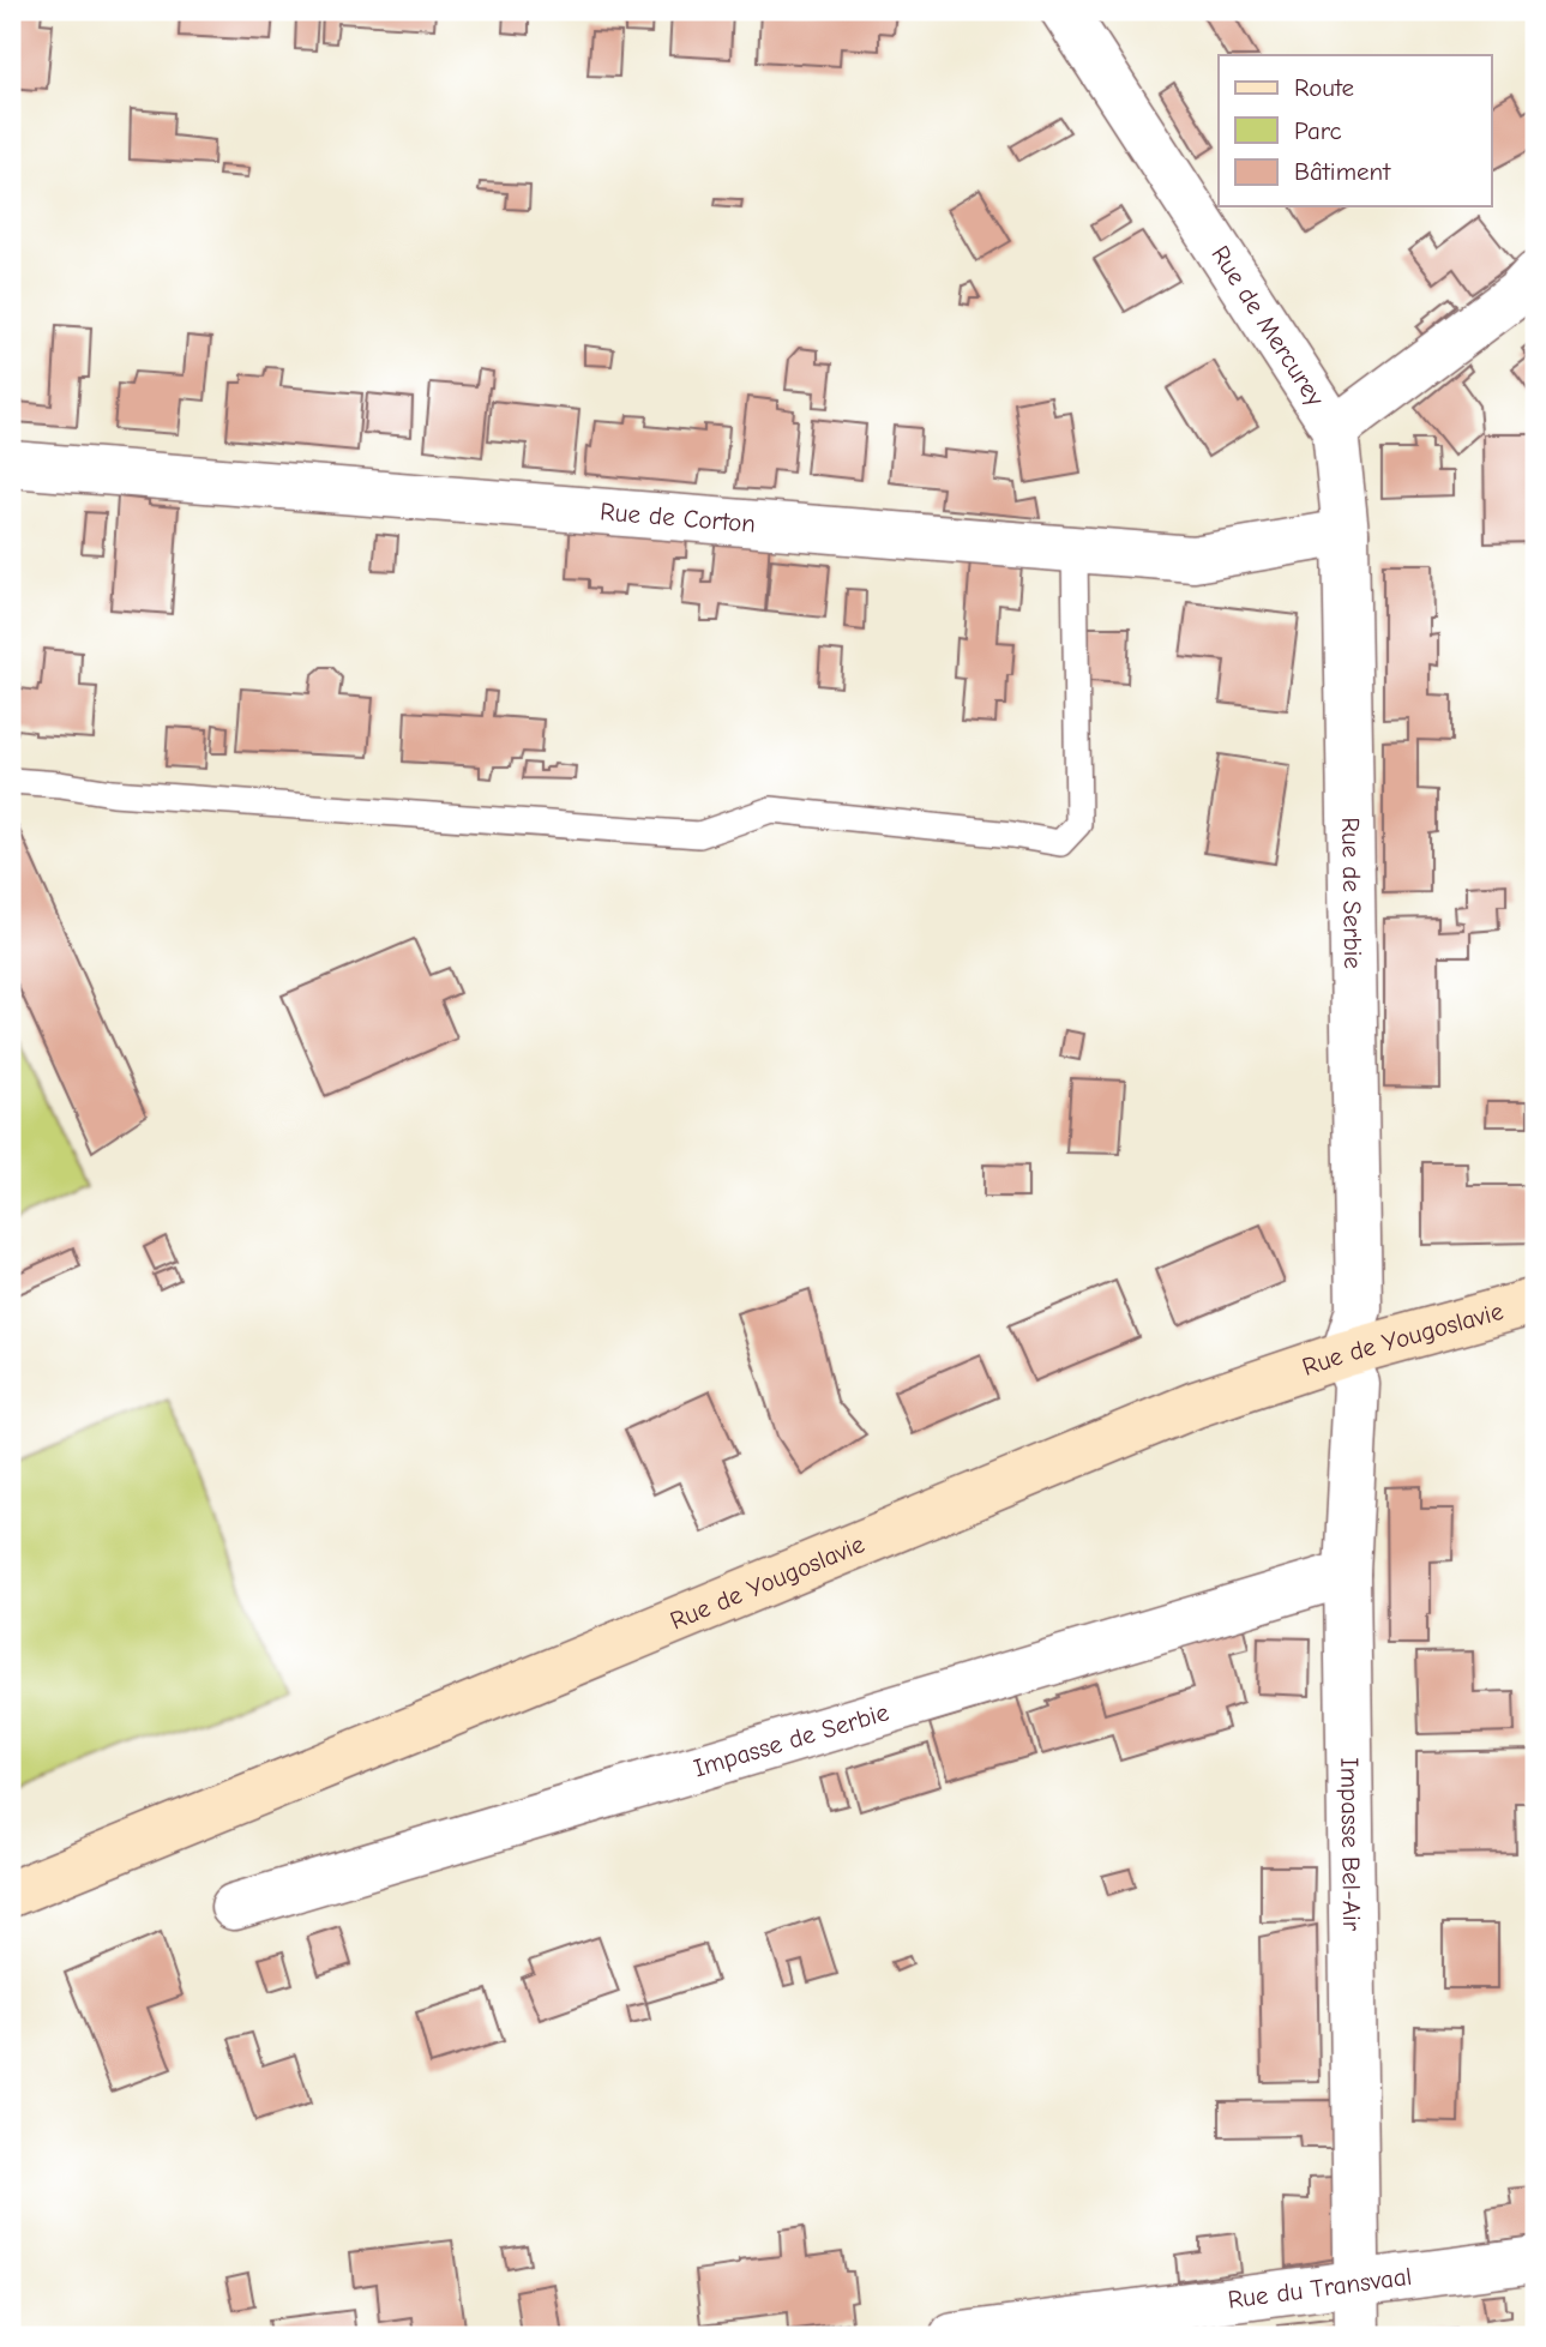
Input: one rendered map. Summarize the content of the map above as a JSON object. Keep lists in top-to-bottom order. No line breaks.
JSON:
{"streets":{"main road":["Rue de Yougoslavie"],"street":["Rue de Mercurey","Rue de Corton","Rue de Serbie","Impasse de Serbie","Impasse Bel-Air","Rue du Transvaal"]},"crossings":[["Rue de Mercurey","Rue de Serbie"],["Rue de Corton","Rue de Serbie"],["Rue de Serbie","Rue de Yougoslavie"],["Rue de Serbie","Impasse Bel-Air"],["Rue de Yougoslavie","Impasse Bel-Air"],["Impasse de Serbie","Impasse Bel-Air"],["Impasse Bel-Air","Rue du Transvaal"]],"legend":["Route","Parc","Bâtiment"]}
